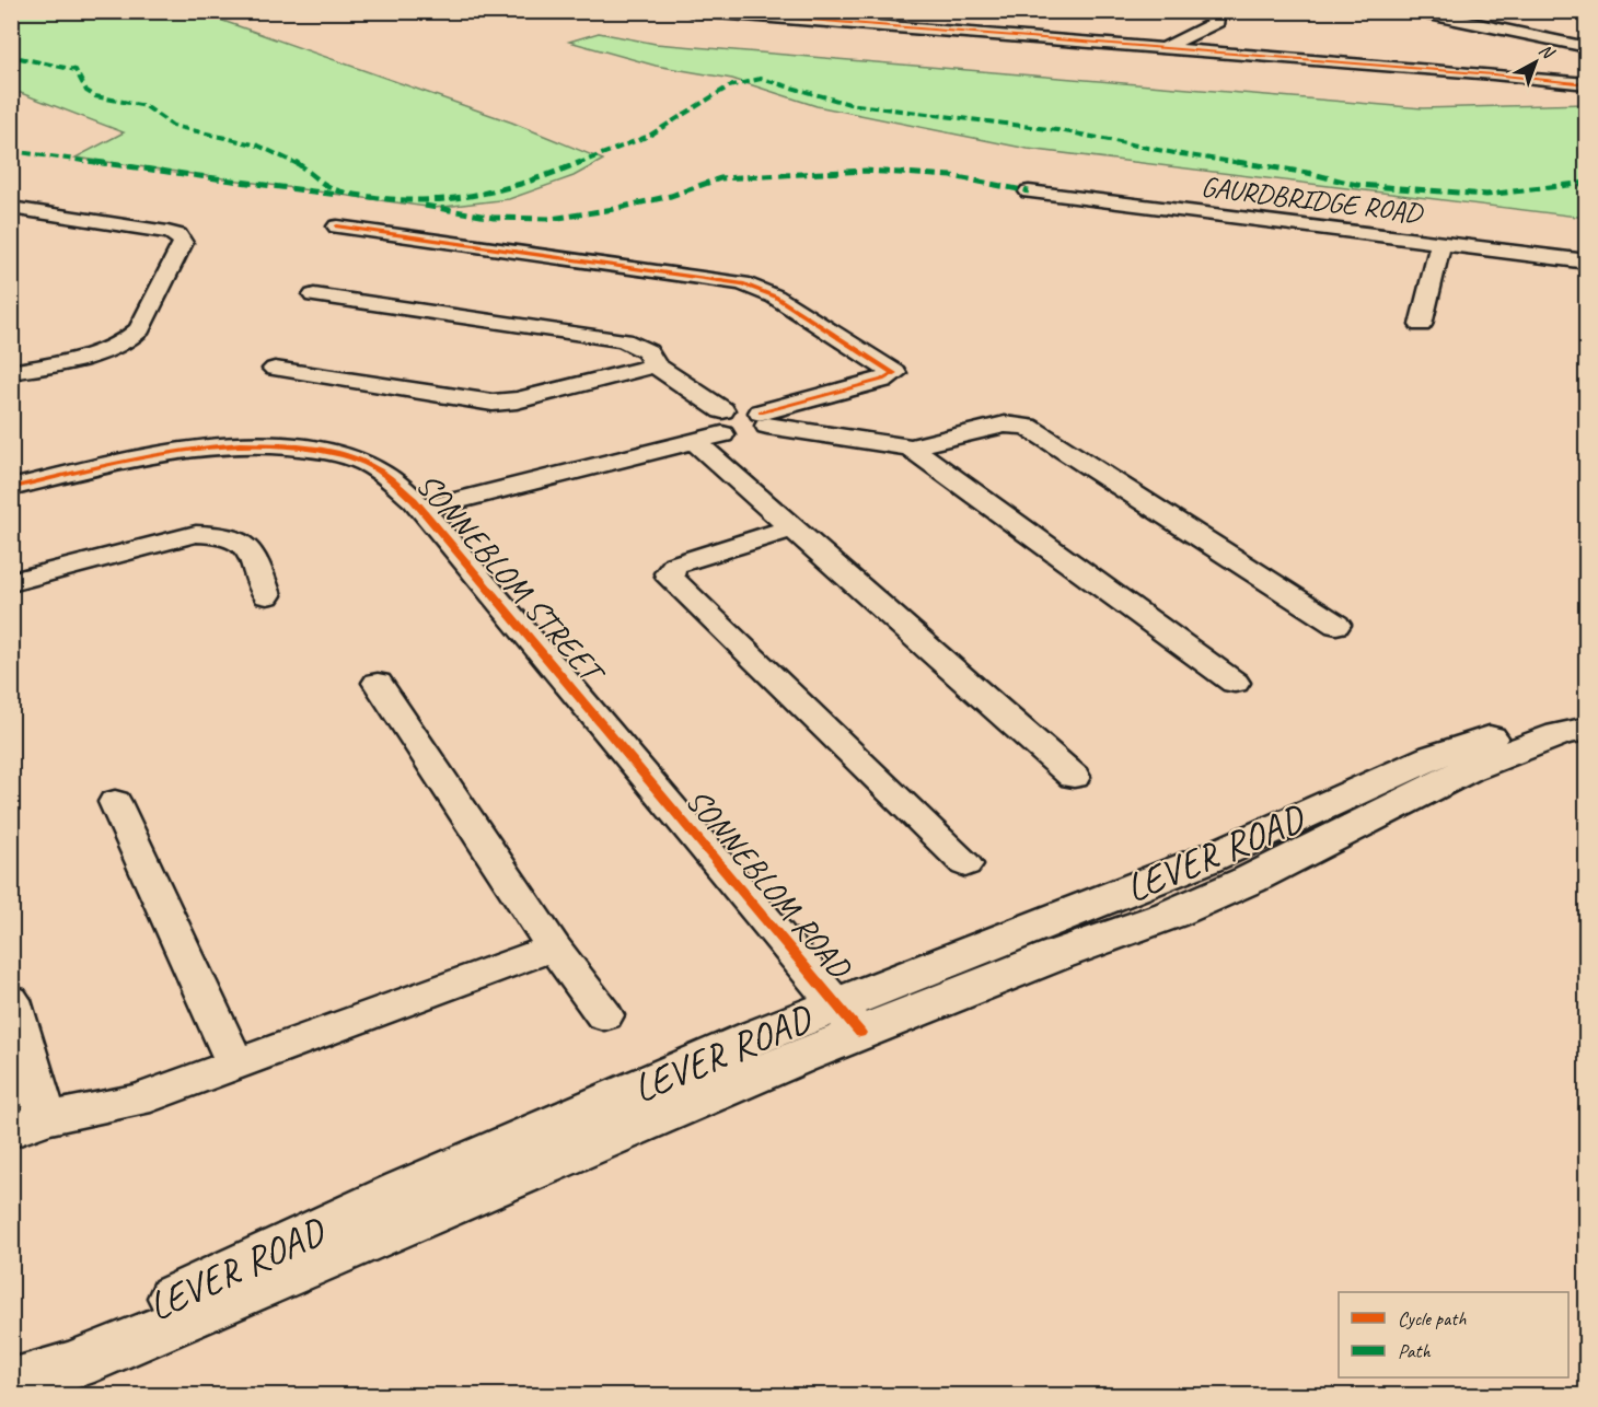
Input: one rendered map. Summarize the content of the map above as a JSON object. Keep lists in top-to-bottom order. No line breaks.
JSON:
{"streets":{"main road":["LEVER ROAD"],"street":["GAURDBRIDGE ROAD","SONNEBLOM STREET","SONNEBLOM ROAD"]},"crossings":[["SONNEBLOM STREET","SONNEBLOM ROAD"],["LEVER ROAD","SONNEBLOM ROAD"]],"legend":["Cycle path","Path"],"north":"top right"}
